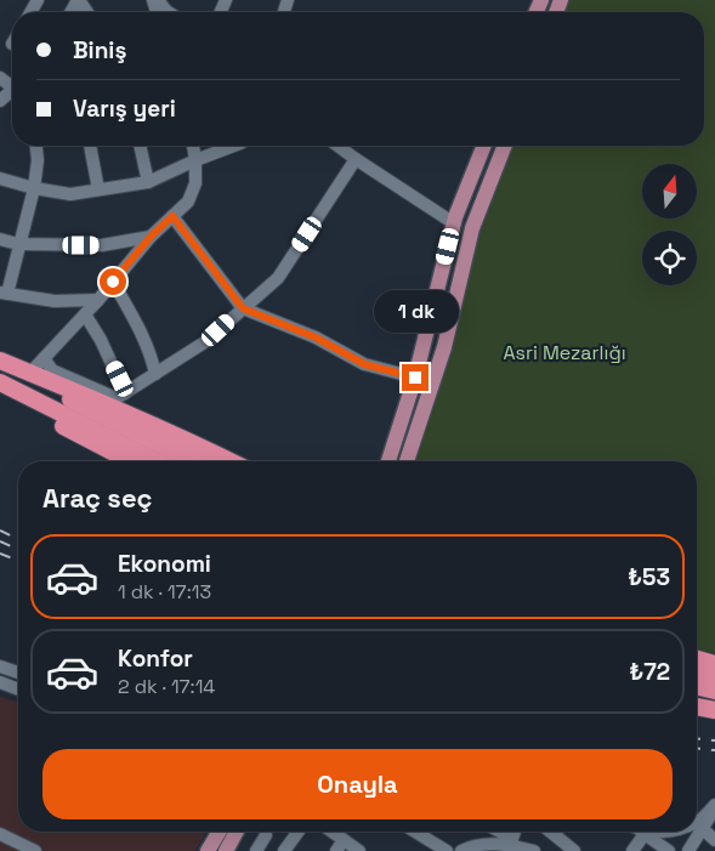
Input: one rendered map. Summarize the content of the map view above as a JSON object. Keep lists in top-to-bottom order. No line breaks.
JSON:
{"parks":["Asri Mezarlığı"],"north":"top","page":{"banner":["Biniş","Varış yeri"],"bubble":"1 dk","heading":"Araç seç","list":[{"name":"Ekonomi","note":"1 dk · 17:13","value":"₺53"},{"name":"Konfor","note":"2 dk · 17:14","value":"₺72"}],"buttons":"Onayla"}}
